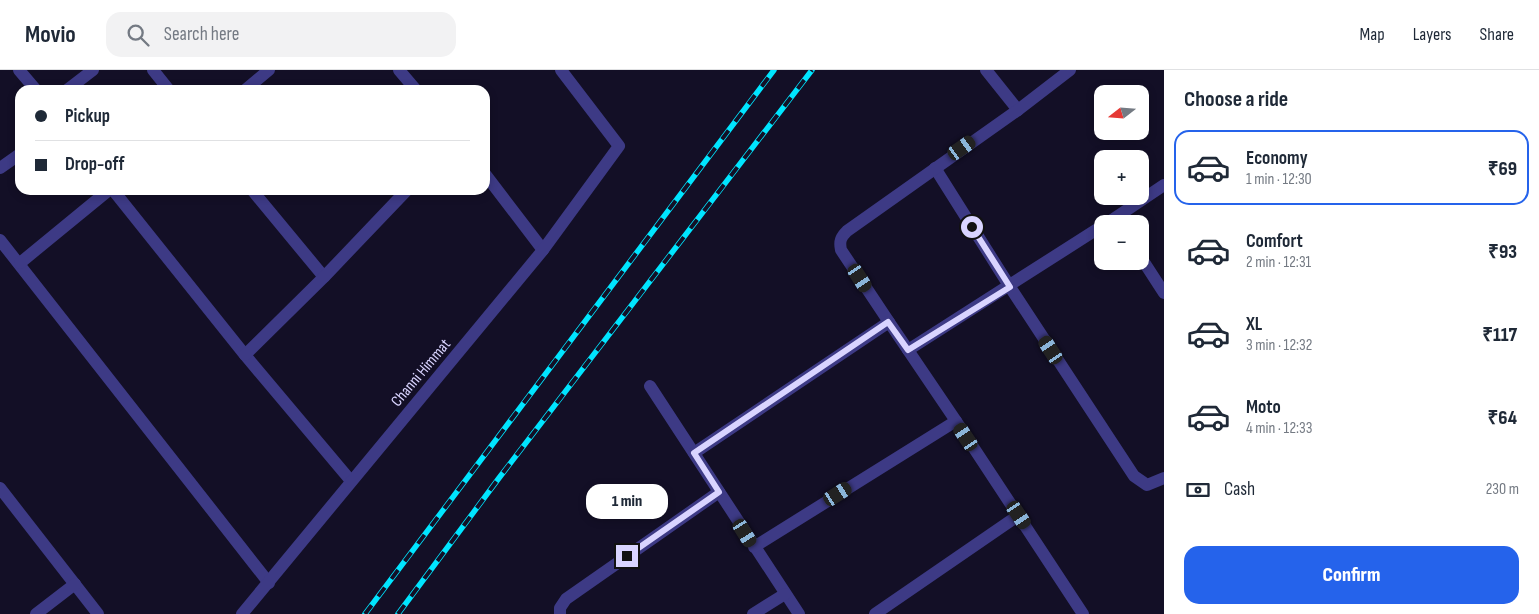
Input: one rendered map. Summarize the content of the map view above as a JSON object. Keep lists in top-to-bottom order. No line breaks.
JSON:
{"streets":{"street":["Channi Himmat"]},"north":"left","page":{"header":"Movio","search":"Search here","nav":["Map","Layers","Share"],"heading":"Choose a ride","map_buttons":["+","−"],"banner":["Pickup","Drop-off"],"list":[{"name":"Economy","note":"1 min · 12:30","value":"₹69"},{"name":"Comfort","note":"2 min · 12:31","value":"₹93"},{"name":"XL","note":"3 min · 12:32","value":"₹117"},{"name":"Moto","note":"4 min · 12:33","value":"₹64"}],"pay":["Cash","230 m"],"bubble":"1 min","buttons":"Confirm"}}
